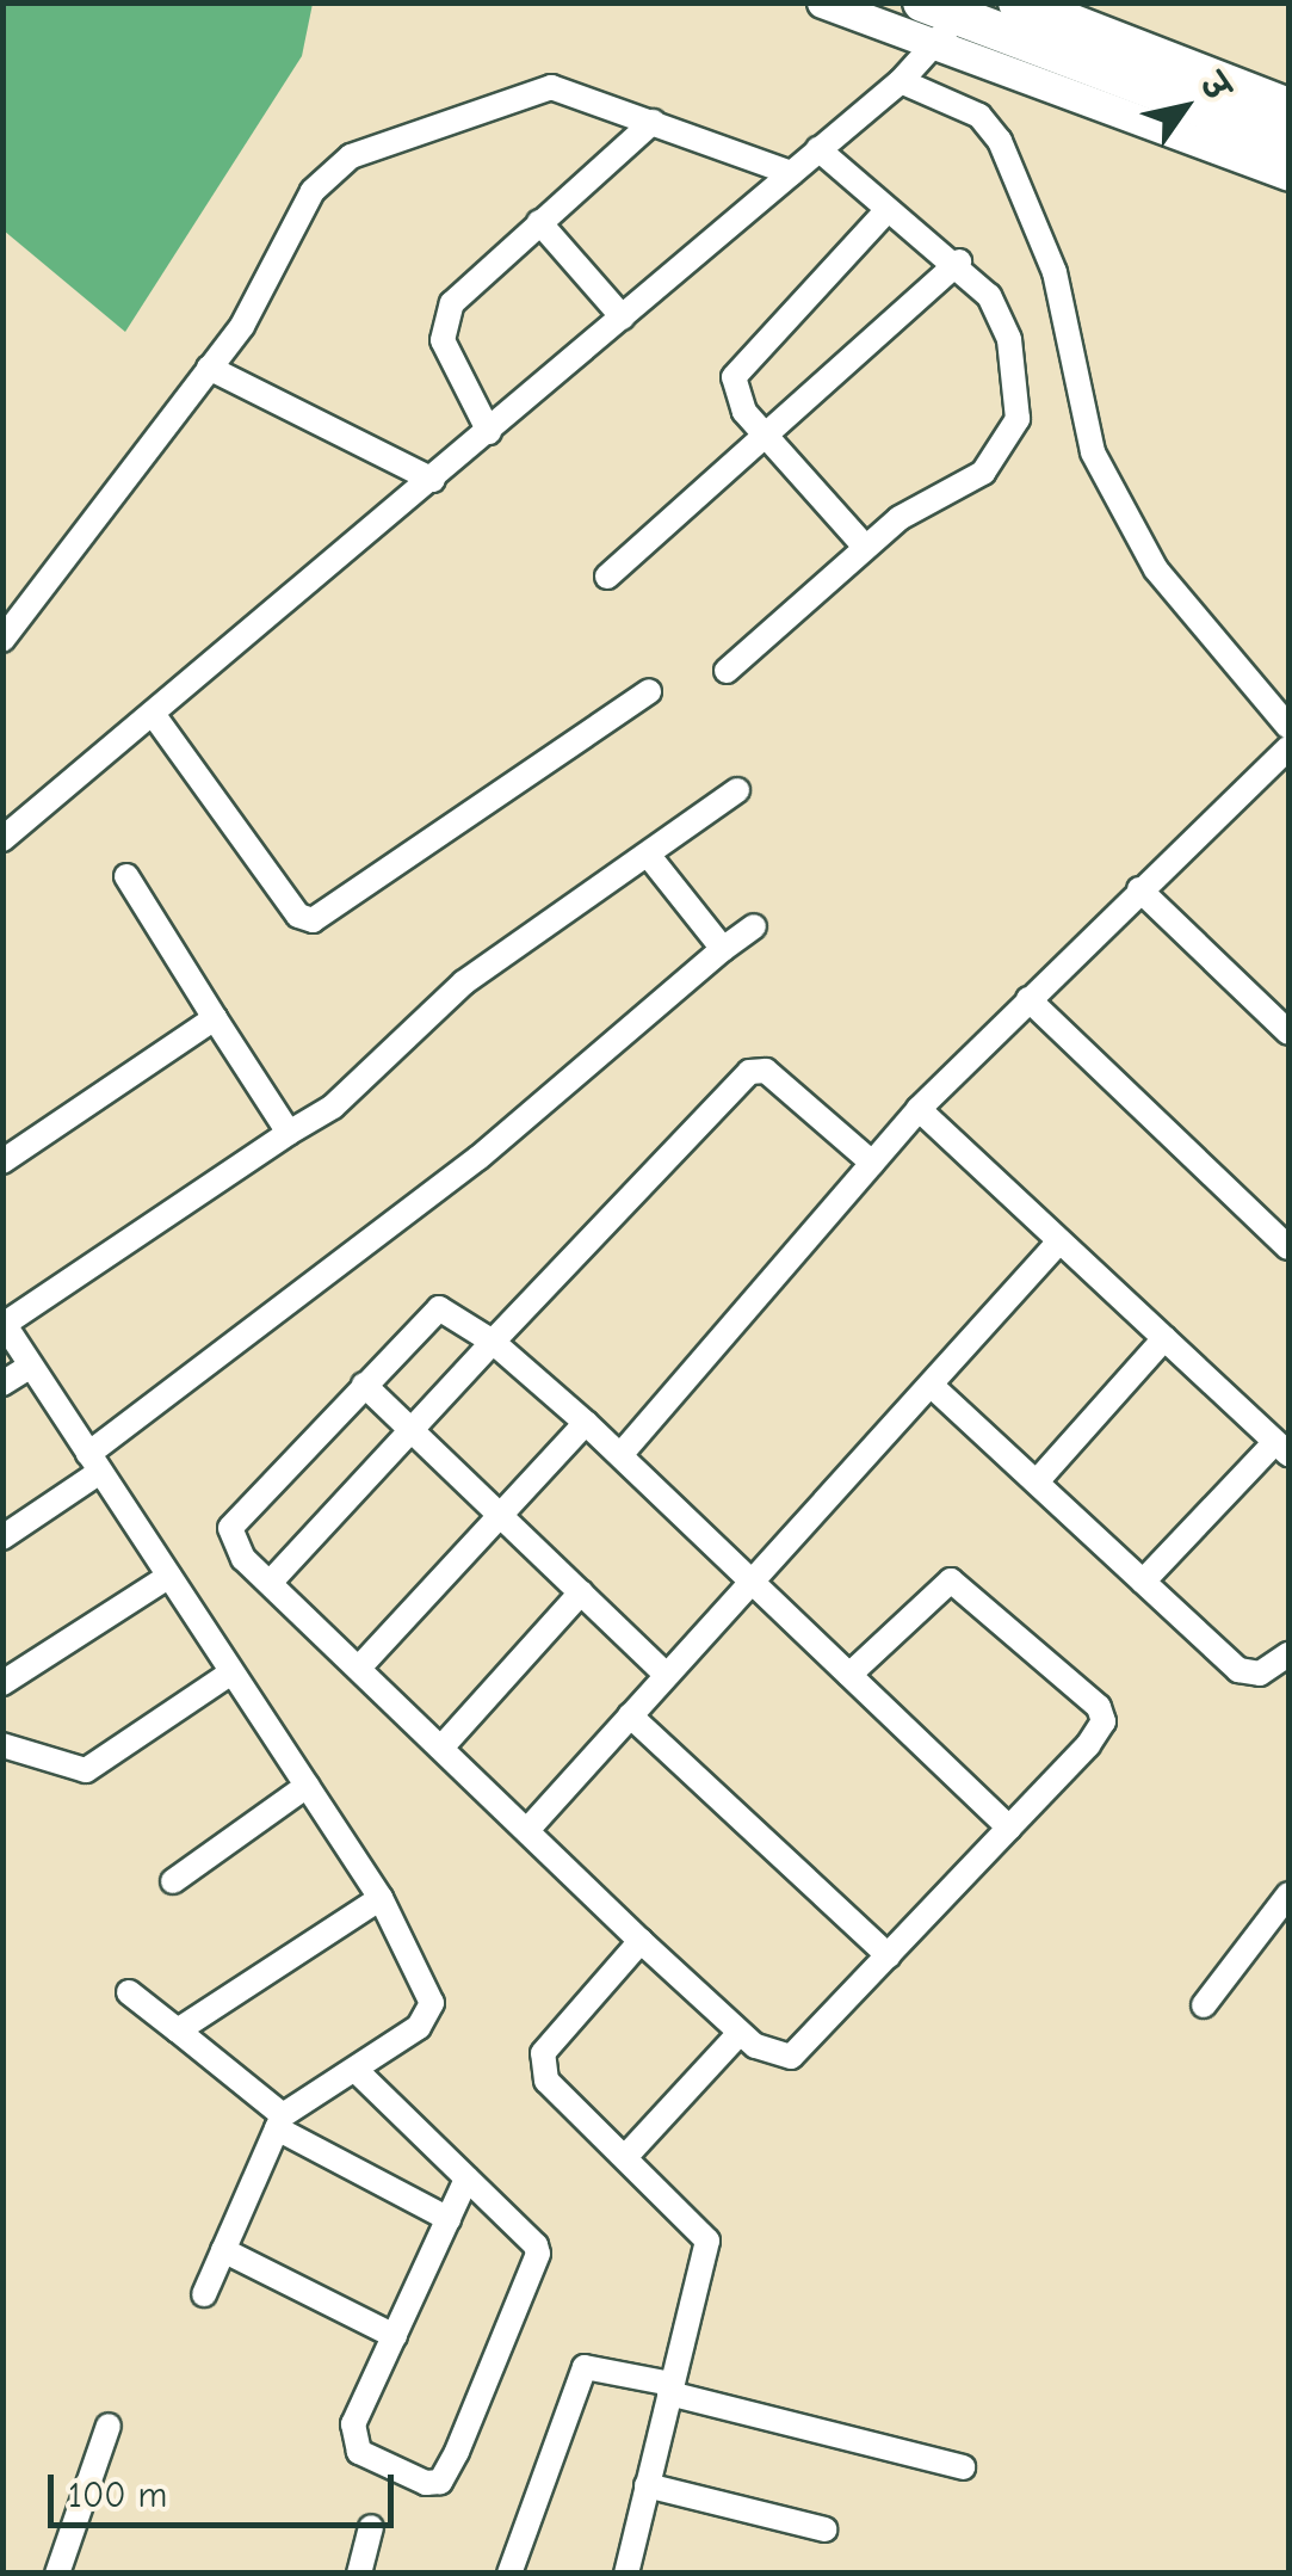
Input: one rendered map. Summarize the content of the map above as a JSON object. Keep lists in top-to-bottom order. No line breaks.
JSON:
{"scale_bar":"100 m","north":"top right"}
